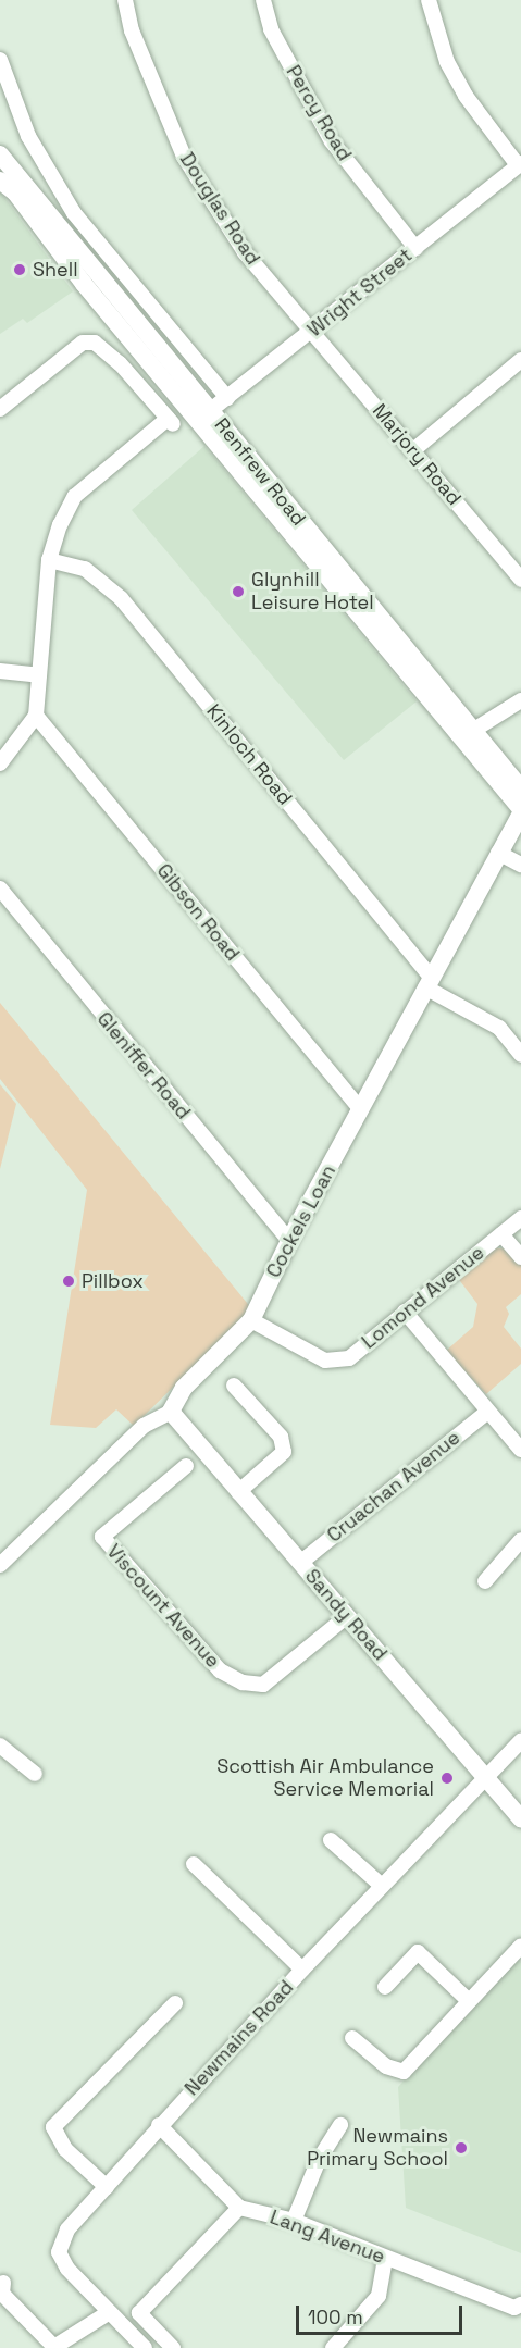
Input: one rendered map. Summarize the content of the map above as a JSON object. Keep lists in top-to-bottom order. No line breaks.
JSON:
{"streets":{"main road":["Renfrew Road","Cockels Loan","Sandy Road"],"street":["Percy Road","Douglas Road","Wright Street","Marjory Road","Kinloch Road","Gibson Road","Gleniffer Road","Lomond Avenue","Cruachan Avenue","Viscount Avenue","Newmains Road","Lang Avenue"]},"crossings":[["Percy Road","Wright Street"],["Douglas Road","Wright Street"],["Douglas Road","Marjory Road"],["Wright Street","Marjory Road"],["Wright Street","Renfrew Road"],["Renfrew Road","Cockels Loan"],["Kinloch Road","Cockels Loan"],["Gibson Road","Cockels Loan"],["Gleniffer Road","Cockels Loan"],["Cockels Loan","Lomond Avenue"],["Cockels Loan","Sandy Road"],["Cruachan Avenue","Sandy Road"],["Viscount Avenue","Sandy Road"],["Sandy Road","Newmains Road"]],"places":["Shell","Glynhill Leisure Hotel","Pillbox","Scottish Air Ambulance Service Memorial","Newmains Primary School"],"scale_bar":"100 m"}
